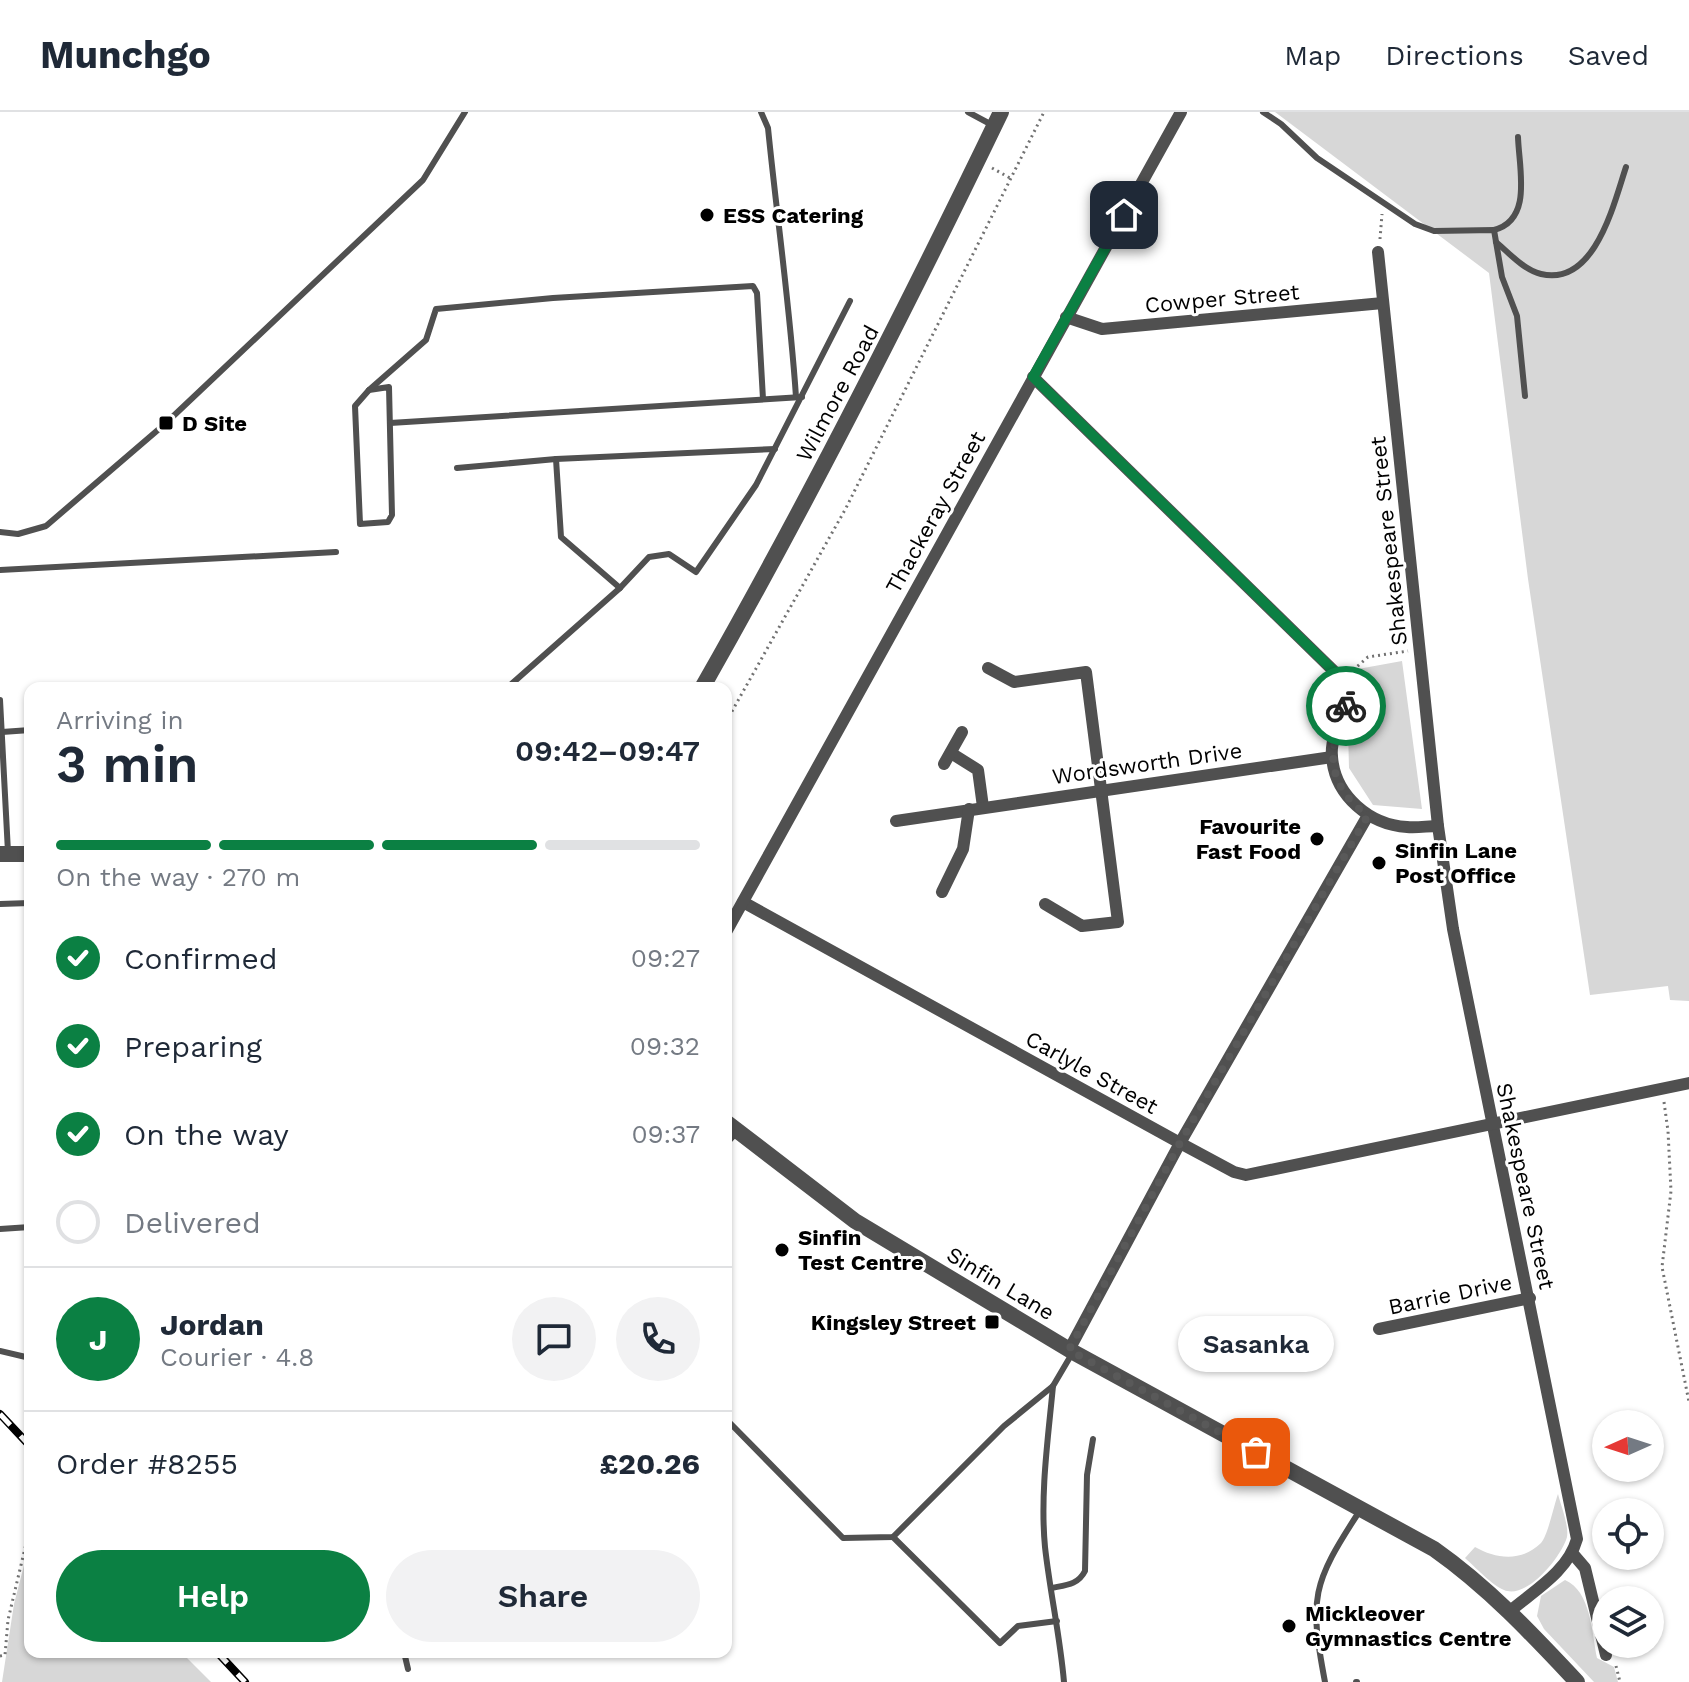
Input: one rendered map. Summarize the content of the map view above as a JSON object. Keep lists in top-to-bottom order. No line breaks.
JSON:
{"streets":{"street":["Cowper Street","Wilmore Road","Thackeray Street","Shakespeare Street","Wordsworth Drive","Carlyle Street","Sinfin Lane","Barrie Drive"]},"crossings":[["Cowper Street","Thackeray Street"],["Cowper Street","Shakespeare Street"],["Thackeray Street","Carlyle Street"],["Shakespeare Street","Carlyle Street"],["Shakespeare Street","Barrie Drive"]],"places":{"other":["ESS Catering","Favourite Fast Food","Sinfin Lane Post Office","Sinfin Test Centre","Sasanka","Mickleover Gymnastics Centre"],"transit":["D Site","Kingsley Street"]},"north":"left","page":{"header":"Munchgo","nav":["Map","Directions","Saved"],"heading":["3 min","Arriving in","09:42–09:47"],"panel":["Jordan","Courier · 4.8","Order #8255","£20.26"],"bar":"On the way · 270 m","list":[["Confirmed","09:27"],["Preparing","09:32"],["On the way","09:37"],"Delivered"],"round":"J","bubble":"Sasanka","buttons":["Help","Share"]}}
